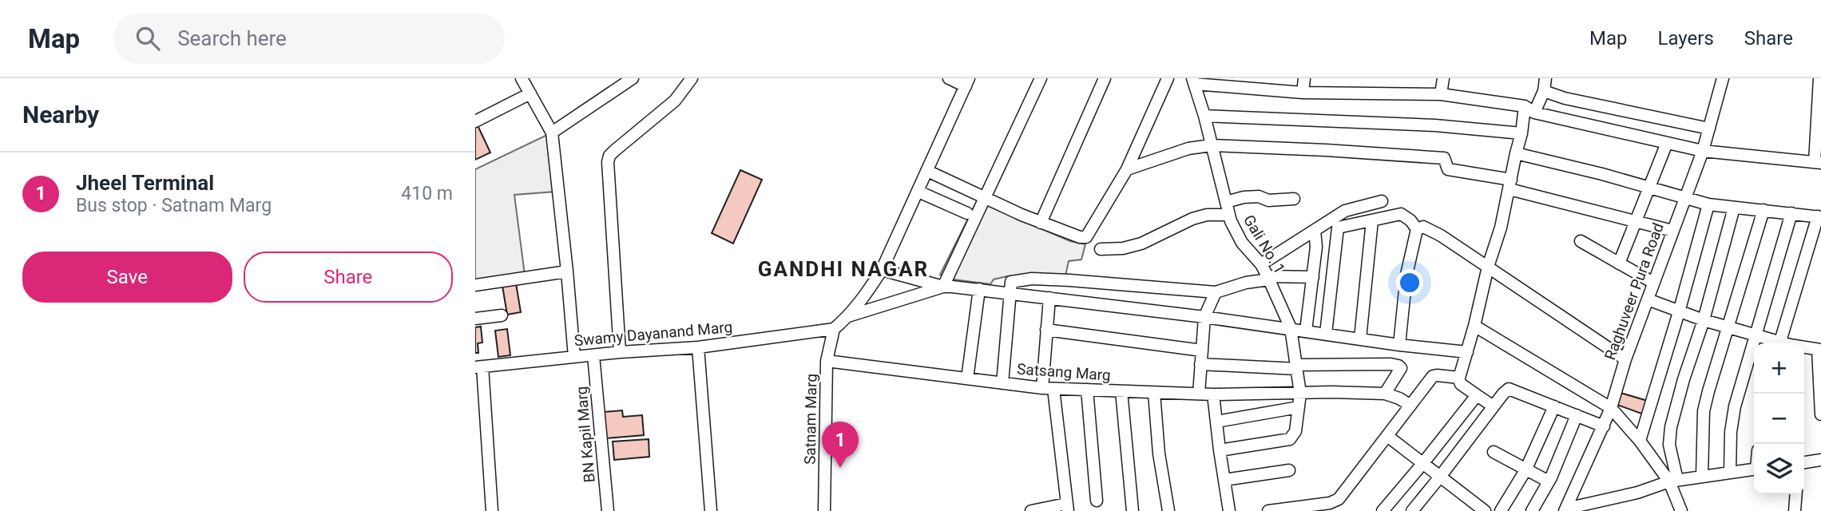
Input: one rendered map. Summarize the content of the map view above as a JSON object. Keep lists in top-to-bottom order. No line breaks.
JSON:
{"streets":{"street":["Gali No. 1","Raghuveer Pura Road","Swamy Dayanand Marg","Satsang Marg","Satnam Marg","BN Kapil Marg"]},"crossings":[["Gali No. 1","Satsang Marg"],["Swamy Dayanand Marg","Satnam Marg"],["Swamy Dayanand Marg","BN Kapil Marg"],["Satsang Marg","Satnam Marg"]],"districts":["GANDHI NAGAR"],"page":{"header":"Map","search":"Search here","nav":["Map","Layers","Share"],"heading":"Nearby","list":[{"mark":"1","name":"Jheel Terminal","note":"Bus stop · Satnam Marg","value":"410 m"}],"buttons":["Save","Share"],"map_buttons":["+","−"],"pins":"1"}}
